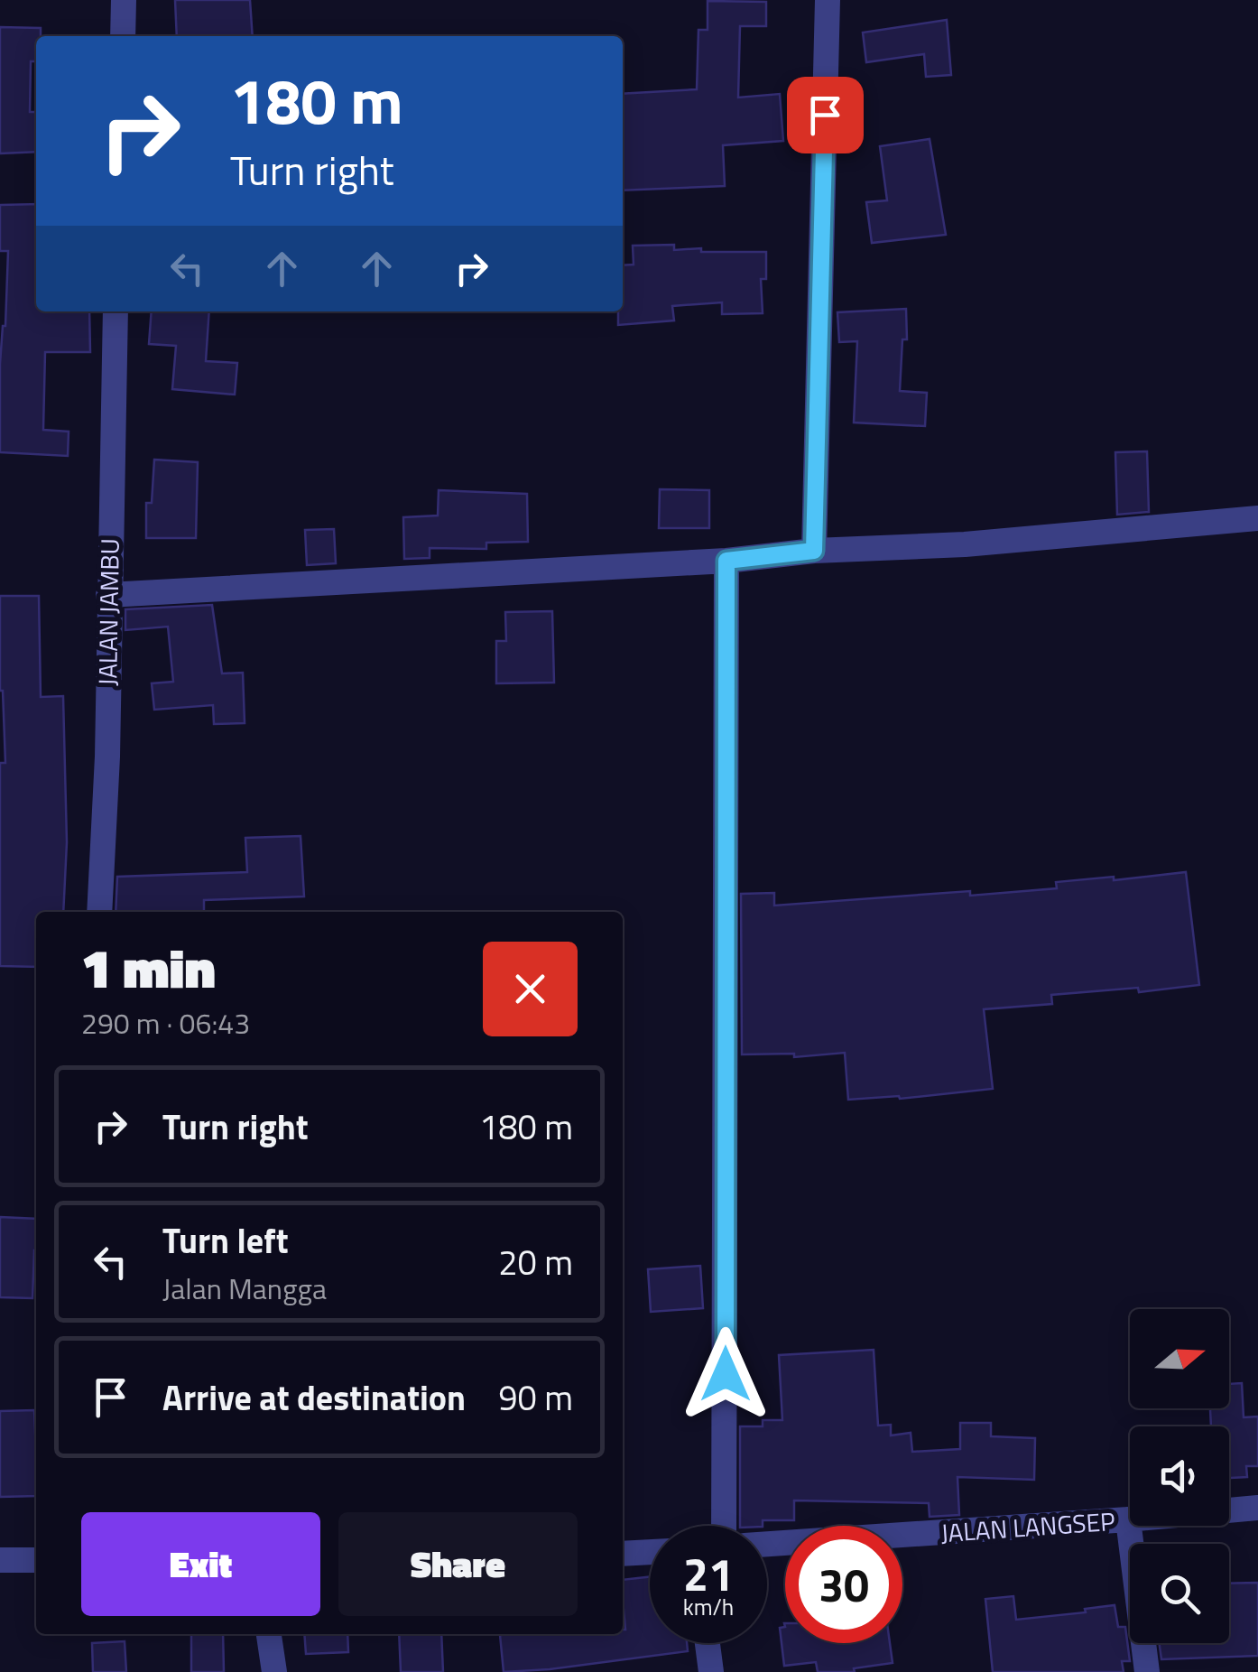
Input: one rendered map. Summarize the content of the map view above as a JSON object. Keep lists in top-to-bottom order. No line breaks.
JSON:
{"streets":{"street":["JALAN JAMBU","JALAN LANGSEP"]},"north":"right","page":{"turn":["180 m","Turn right"],"heading":["1 min","290 m · 06:43"],"list":[{"name":"Turn right","value":"180 m"},{"name":"Turn left","note":"Jalan Mangga","value":"20 m"},{"name":"Arrive at destination","value":"90 m"}],"buttons":["Exit","Share"],"speed":"21 km/h","limit":"30"}}
